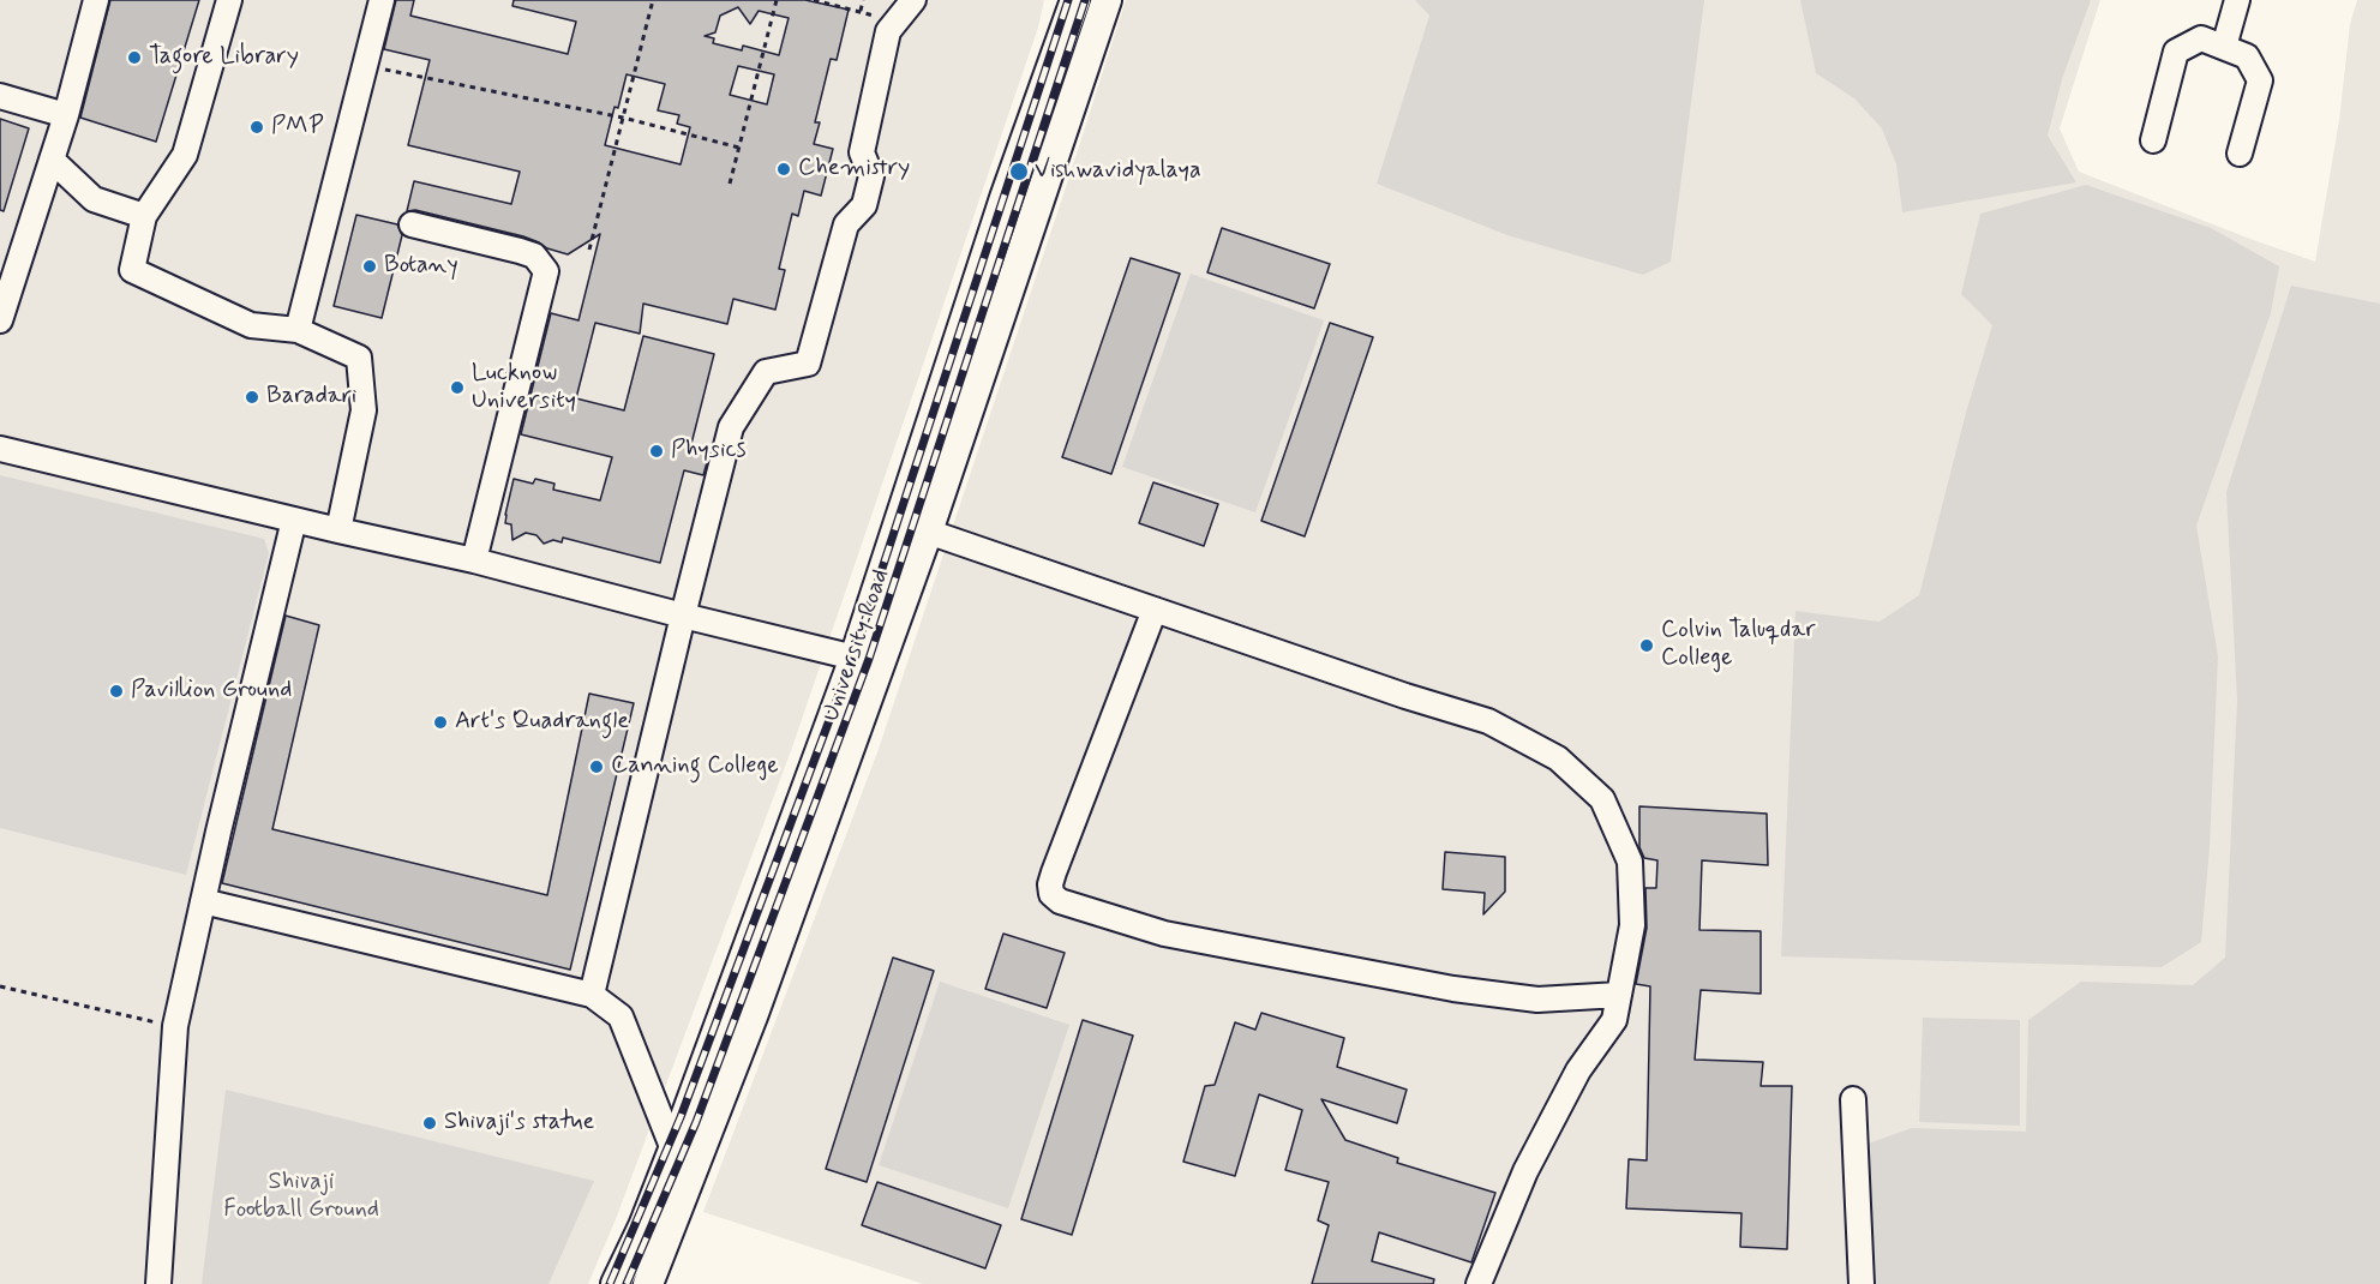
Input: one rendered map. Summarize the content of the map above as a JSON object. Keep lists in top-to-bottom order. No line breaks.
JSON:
{"streets":{"main road":["University Road"]},"parks":["Shivaji Football Ground"],"places":["Tagore Library","PMP","Chemistry","Vishwavidyalaya","Botany","Lucknow University","Baradari","Physics","Colvin Taluqdar College","Pavillion Ground","Art's Quadrangle","Canning College","Shivaji's statue"]}
